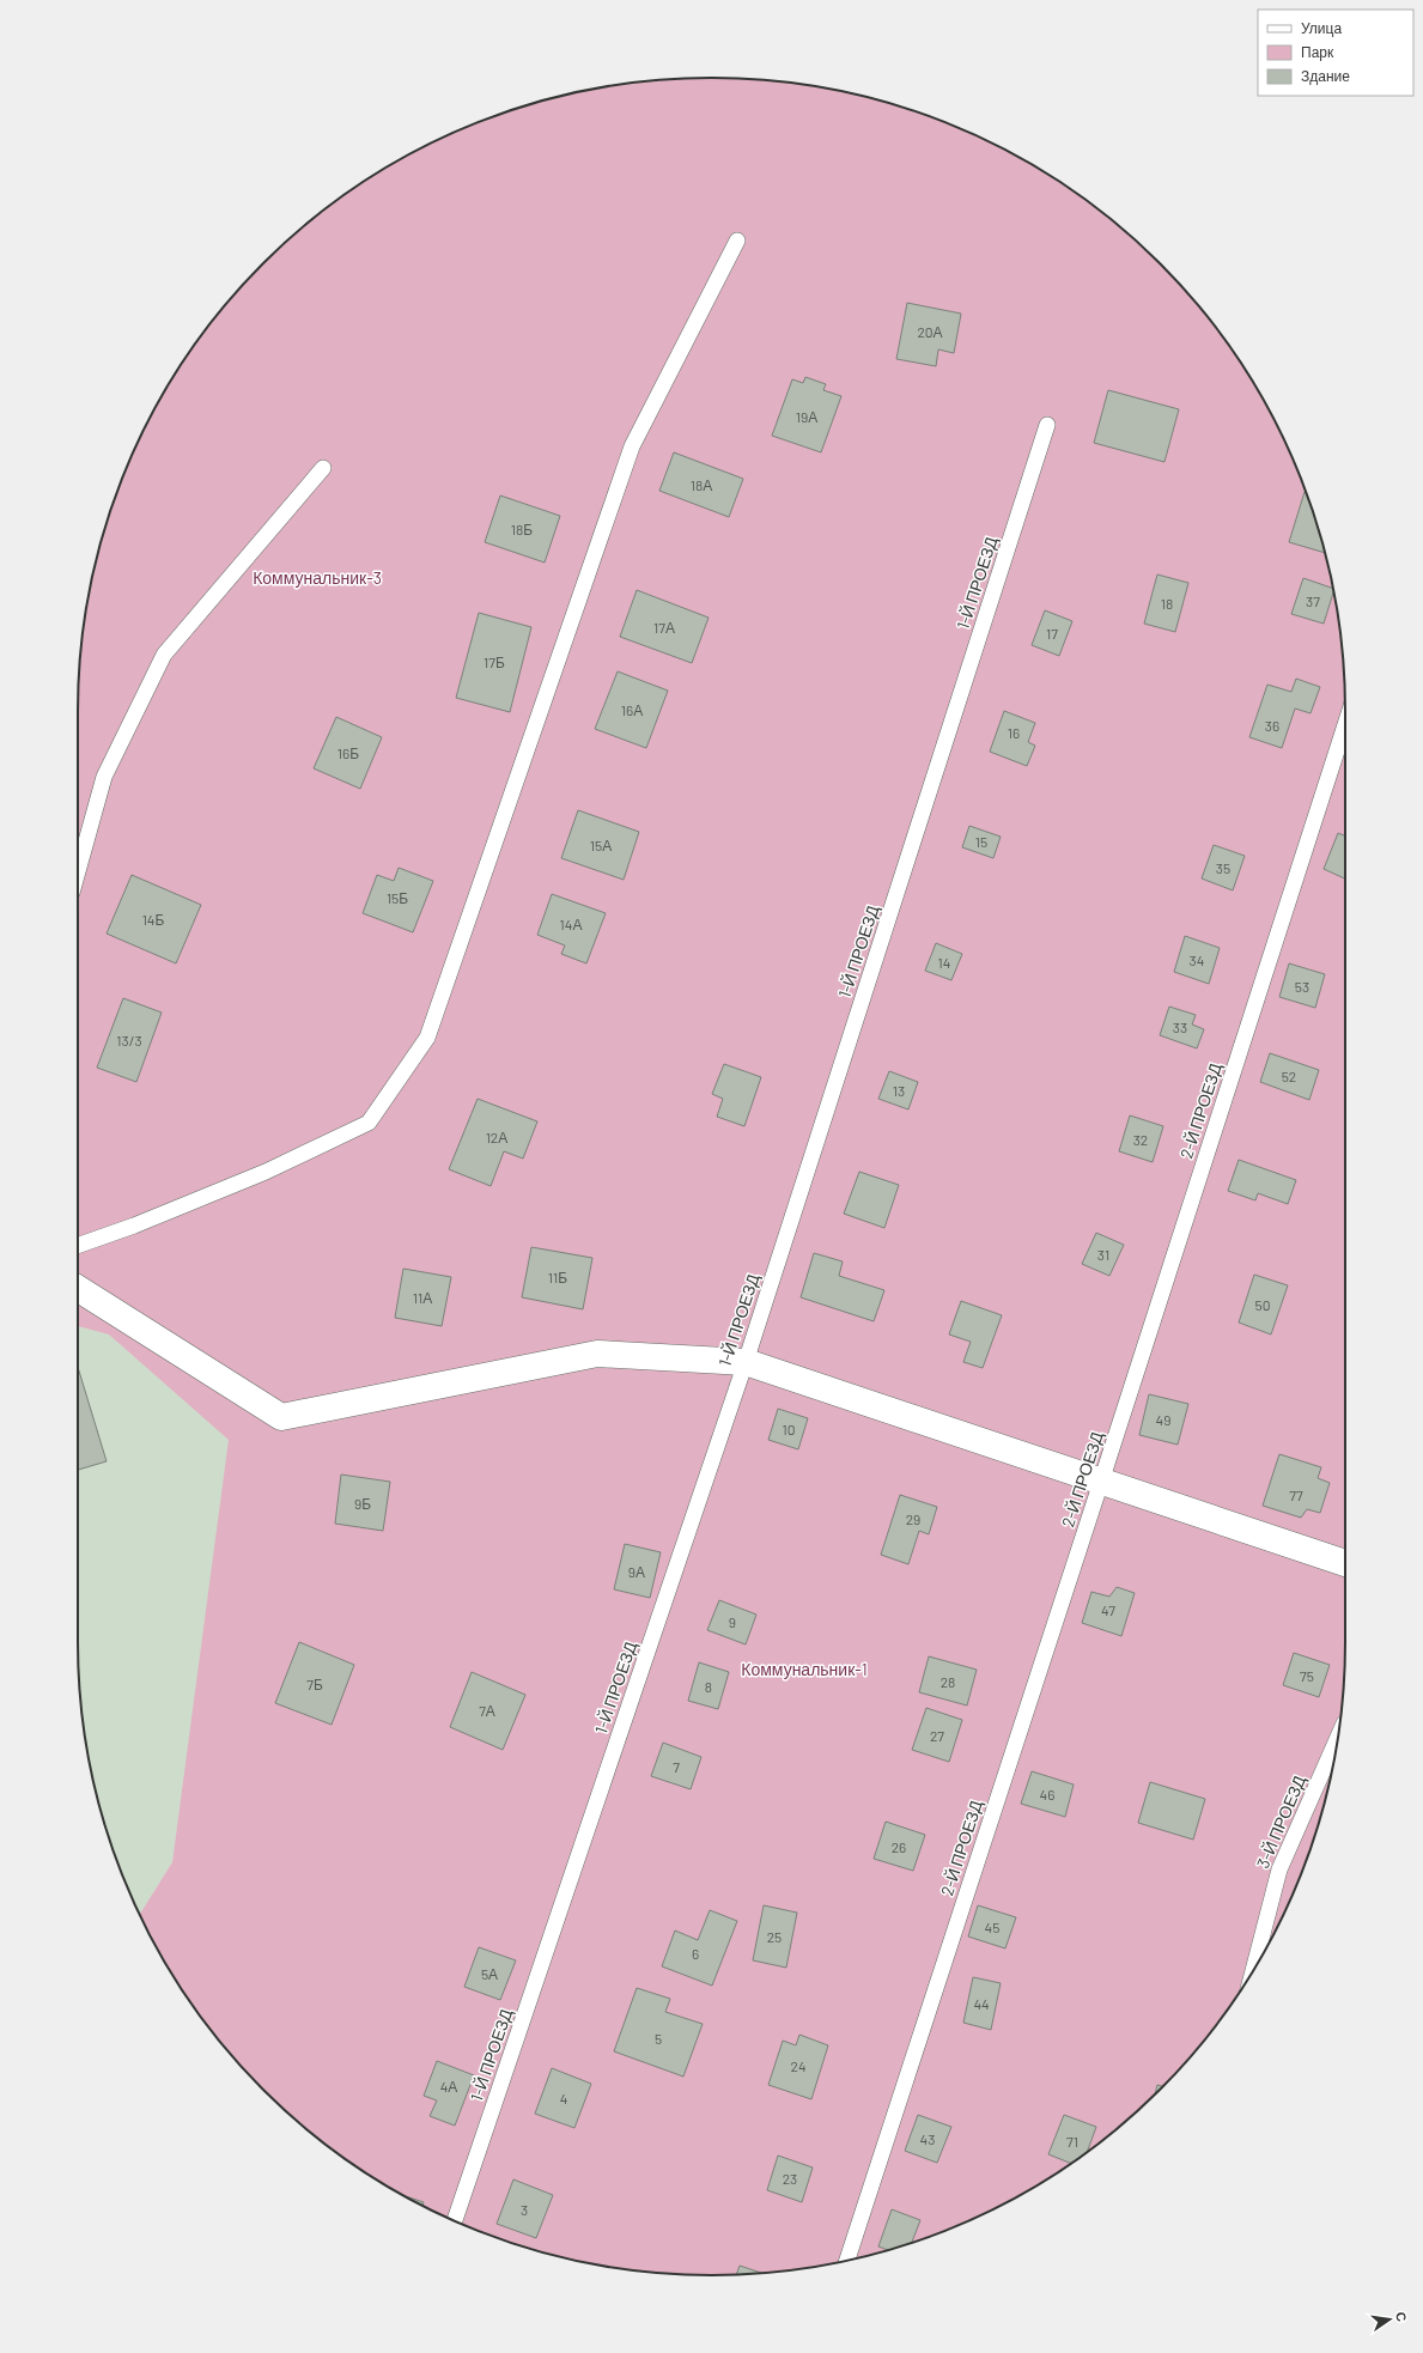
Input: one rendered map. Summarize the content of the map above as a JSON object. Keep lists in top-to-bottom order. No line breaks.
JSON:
{"streets":{"lane":["1-Й ПРОЕЗД","2-Й ПРОЕЗД","3-Й ПРОЕЗД"]},"parks":["Коммунальник-3","Коммунальник-1"],"house_numbers":["20А","19А","18А","18Б","37","18","17А","17","17Б","16А","36","16","16Б","15","15А","35","15Б","14Б","14А","34","14","53","33","13/3","52","13","12А","32","31","11Б","11А","50","49","10","77","9Б","29","9А","47","9","75","28","7Б","8","7А","27","7","46","26","45","25","6","5А","44","5","24","4А","4","43","71","23","3"],"legend":["Улица","Парк","Здание"],"north":"right"}
